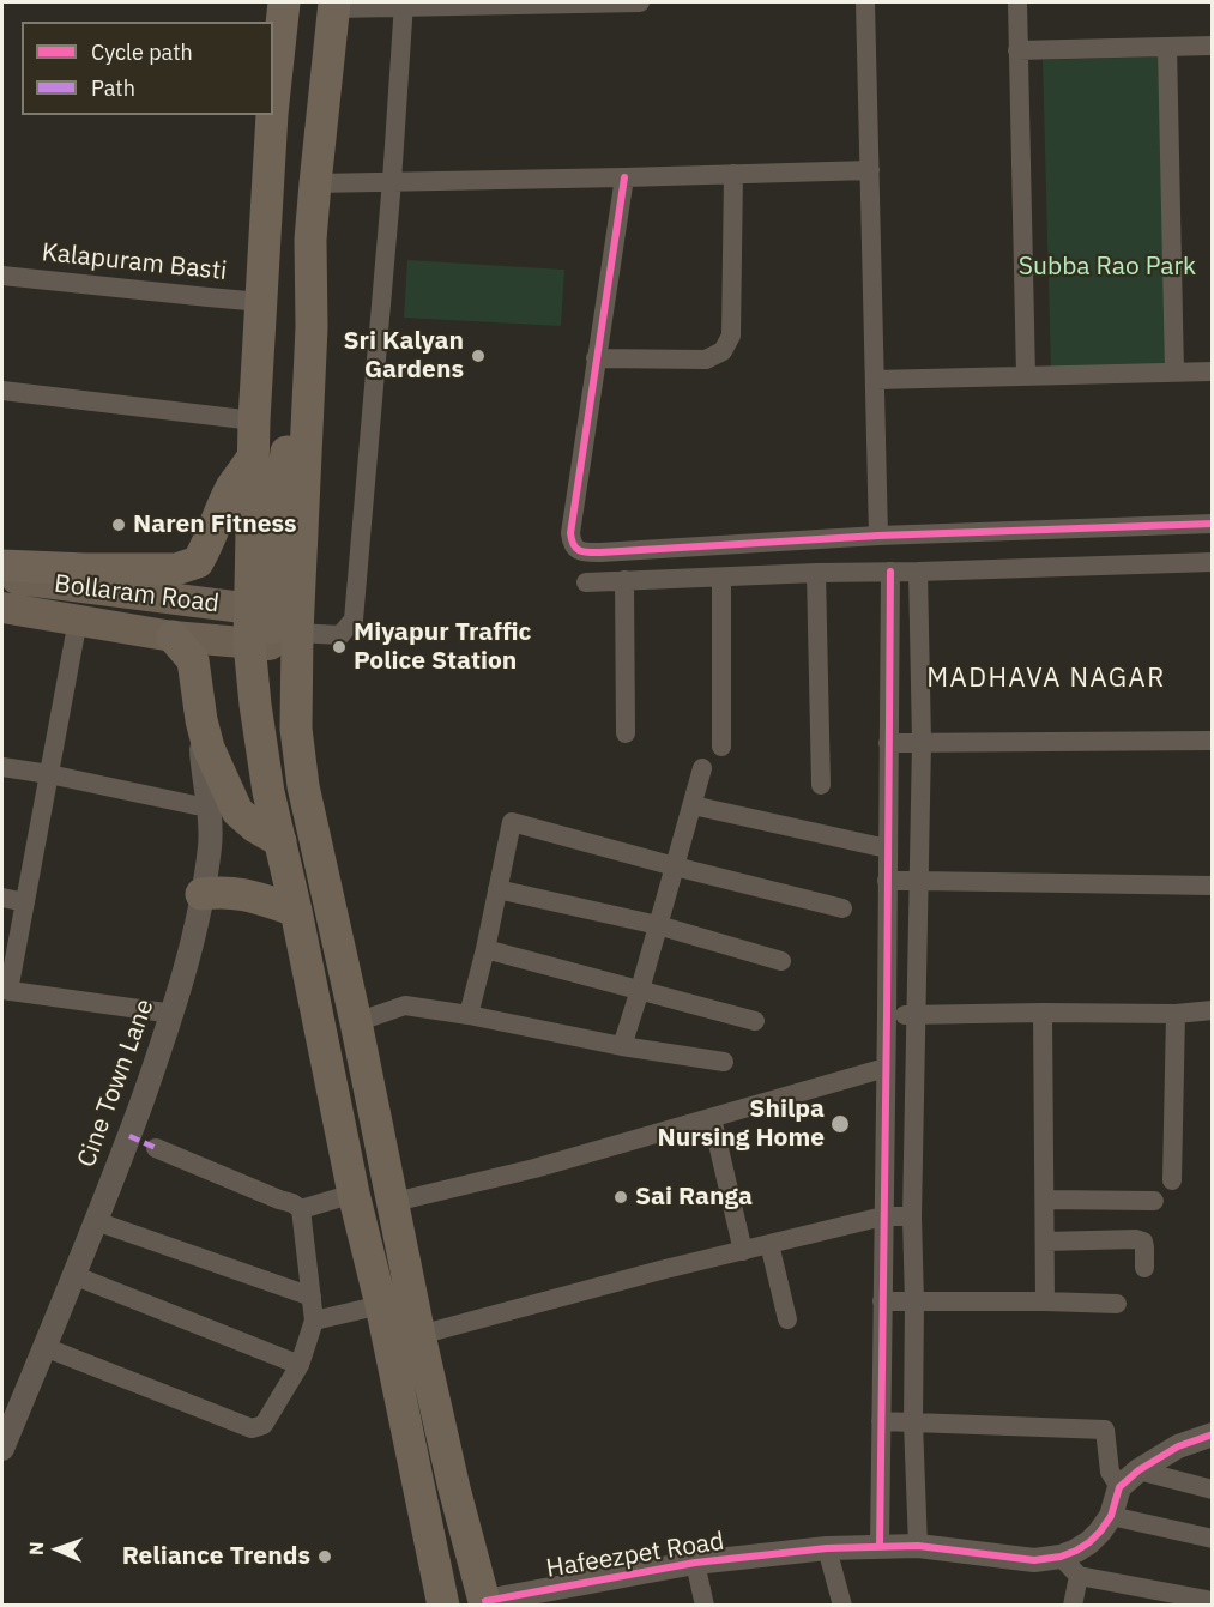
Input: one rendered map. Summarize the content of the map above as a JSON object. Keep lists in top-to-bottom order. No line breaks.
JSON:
{"streets":{"main road":["Bollaram Road"],"street":["Kalapuram Basti","Cine Town Lane","Hafeezpet Road"]},"districts":["MADHAVA NAGAR"],"parks":["Subba Rao Park"],"places":["Sri Kalyan Gardens","Naren Fitness","Miyapur Traffic Police Station","Shilpa Nursing Home","Sai Ranga","Reliance Trends"],"legend":["Cycle path","Path"],"north":"left"}
